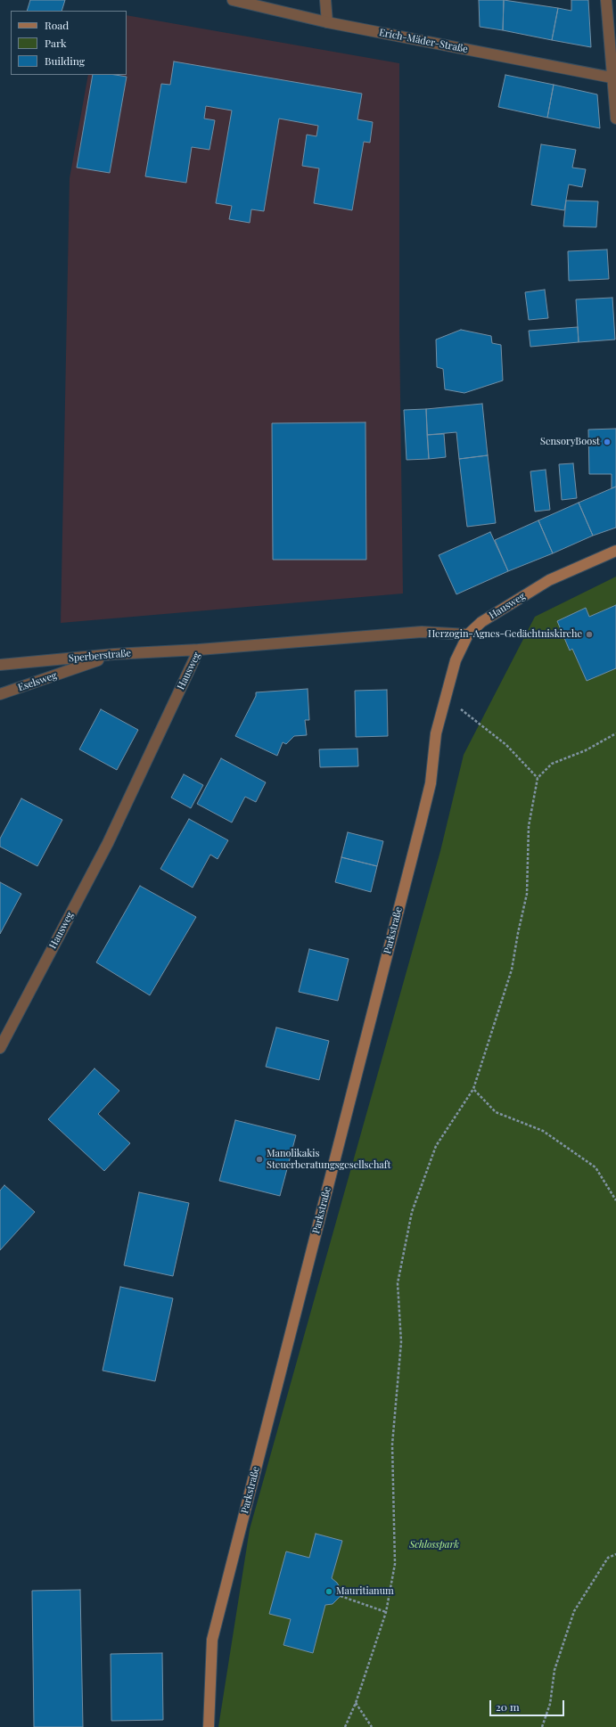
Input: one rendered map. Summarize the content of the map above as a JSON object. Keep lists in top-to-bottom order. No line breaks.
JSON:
{"streets":{"street":["Erich-Mäder-Straße","Hausweg","Sperberstraße","Eselsweg","Parkstraße"]},"crossings":[["Hausweg","Sperberstraße"],["Hausweg","Parkstraße"],["Sperberstraße","Eselsweg"]],"parks":["Schlosspark"],"places":["SensoryBoost","Herzogin-Agnes-Gedächtniskirche","Manolikakis Steuerberatungsgesellschaft","Mauritianum"],"legend":["Road","Park","Building"],"scale_bar":"20 m"}
